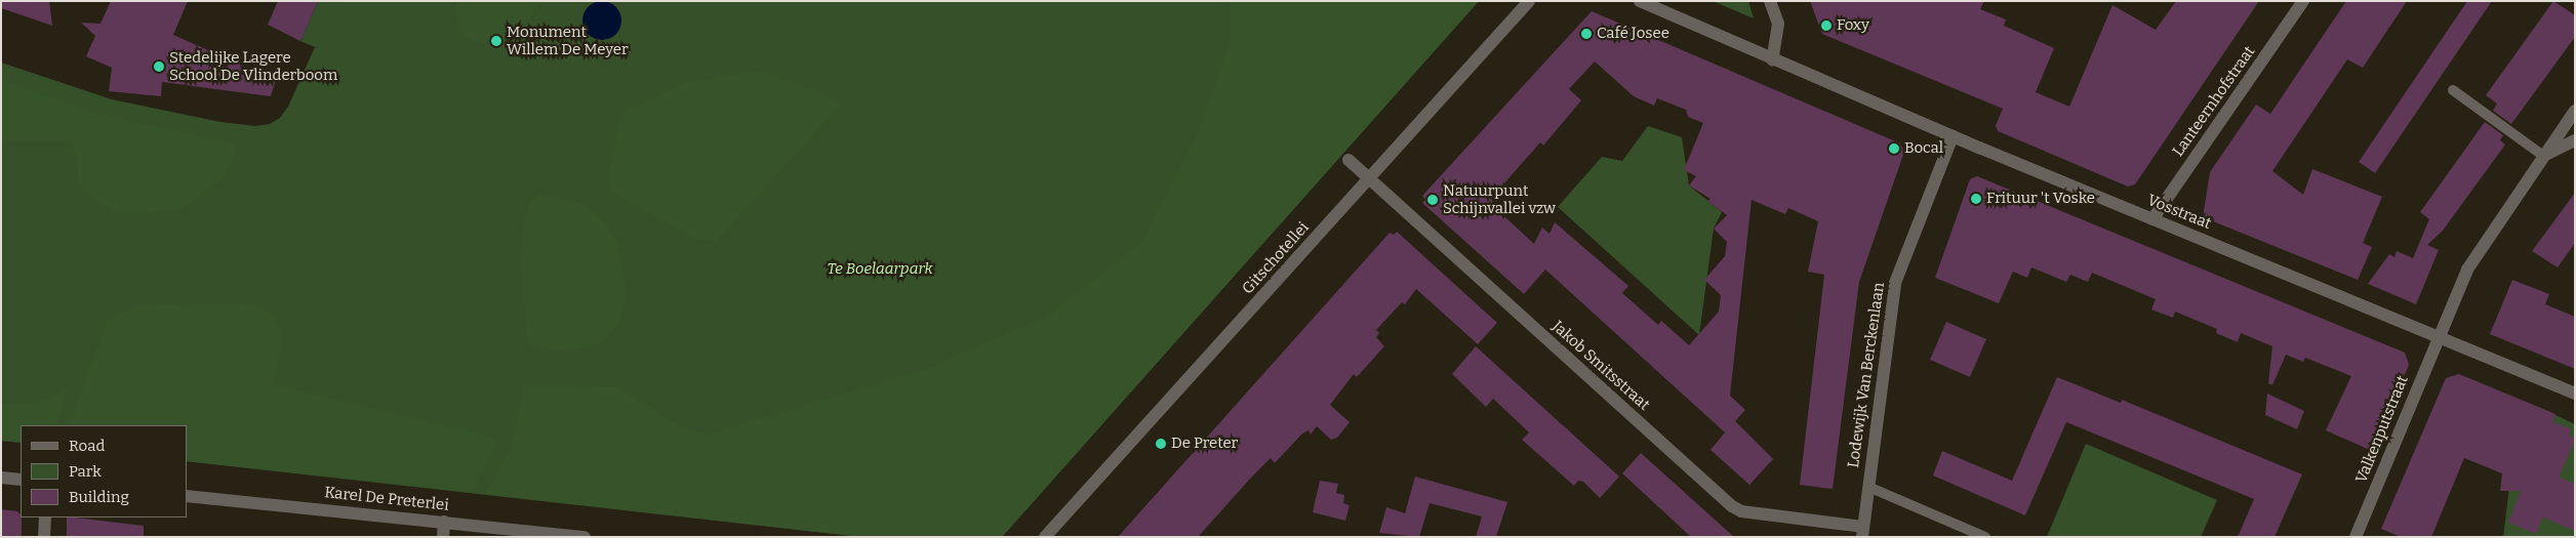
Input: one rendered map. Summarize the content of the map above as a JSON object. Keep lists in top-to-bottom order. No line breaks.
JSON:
{"streets":{"street":["Lanteernhofstraat","Vosstraat","Gitschotellei","Jakob Smitsstraat","Lodewijk Van Berckenlaan","Valkenputstraat","Karel De Preterlei"]},"crossings":[["Lanteernhofstraat","Vosstraat"],["Vosstraat","Lodewijk Van Berckenlaan"],["Vosstraat","Valkenputstraat"],["Gitschotellei","Jakob Smitsstraat"],["Jakob Smitsstraat","Lodewijk Van Berckenlaan"]],"parks":["Te Boelaarpark"],"places":["Foxy","Café Josee","Monument Willem De Meyer","Stedelijke Lagere School De Vlinderboom","Bocal","Frituur 't Voske","Natuurpunt Schijnvallei vzw","De Preter"],"legend":["Road","Park","Building"]}
